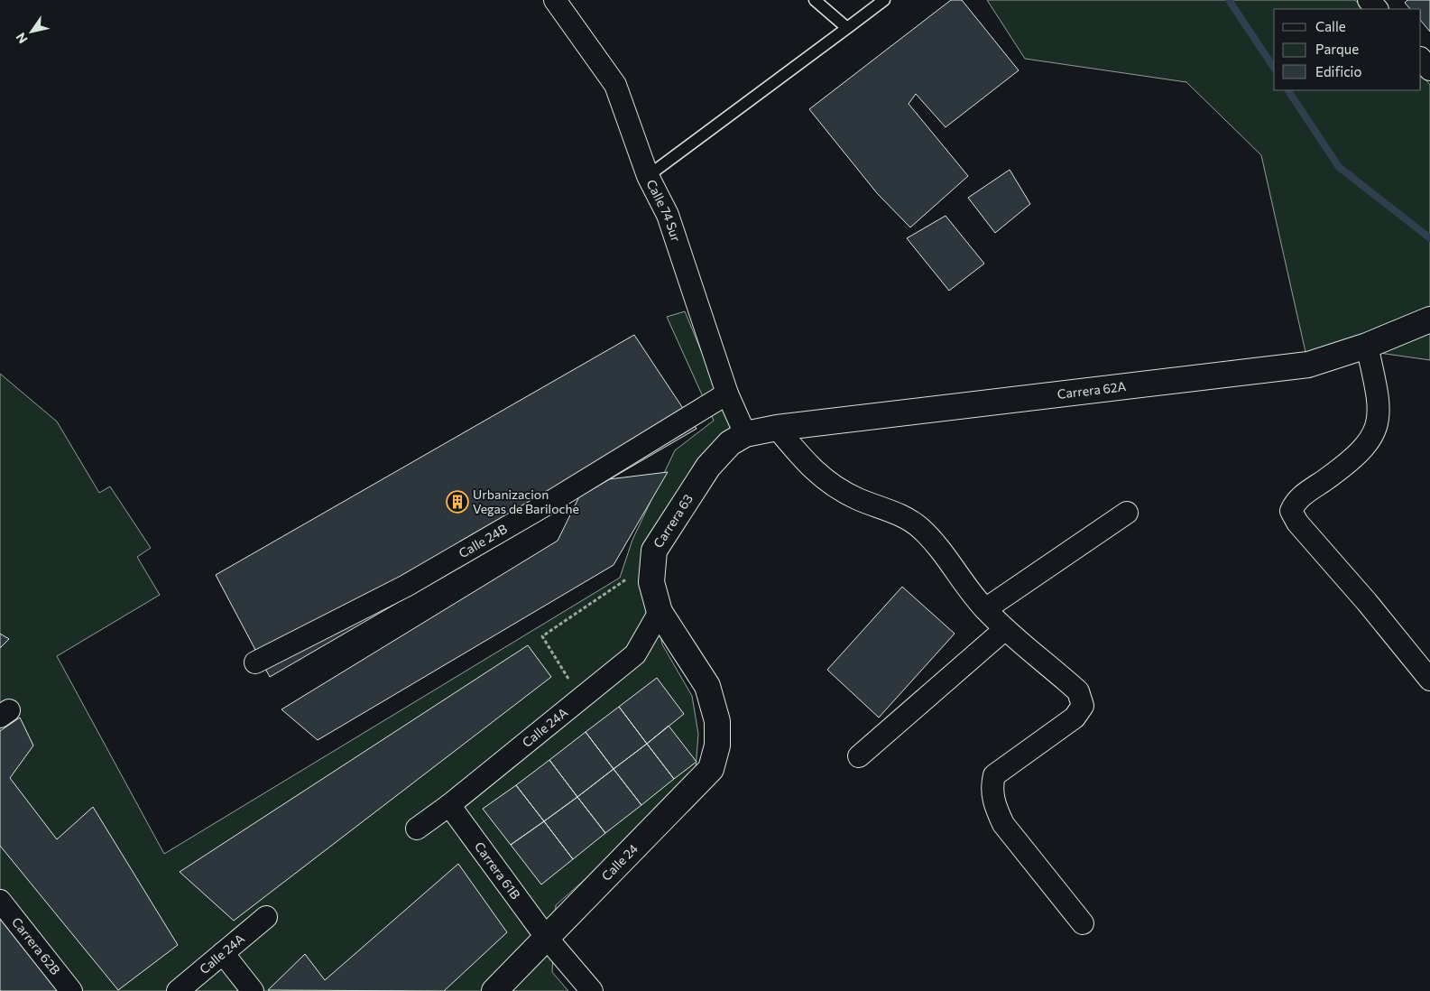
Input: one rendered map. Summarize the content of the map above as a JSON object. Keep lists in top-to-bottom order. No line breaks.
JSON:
{"streets":{"street":["Calle 74 Sur","Carrera 62A","Carrera 63","Calle 24B","Calle 24A","Calle 24","Carrera 61B","Carrera 62B"]},"crossings":[["Calle 74 Sur","Carrera 62A"],["Calle 74 Sur","Carrera 63"],["Calle 74 Sur","Calle 24B"],["Carrera 62A","Carrera 63"],["Carrera 63","Calle 24A"],["Carrera 63","Calle 24"],["Calle 24A","Carrera 61B"],["Calle 24","Carrera 61B"]],"places":{"building":["Urbanizacion Vegas de Bariloche"]},"legend":["Calle","Parque","Edificio"],"north":"bottom left"}
